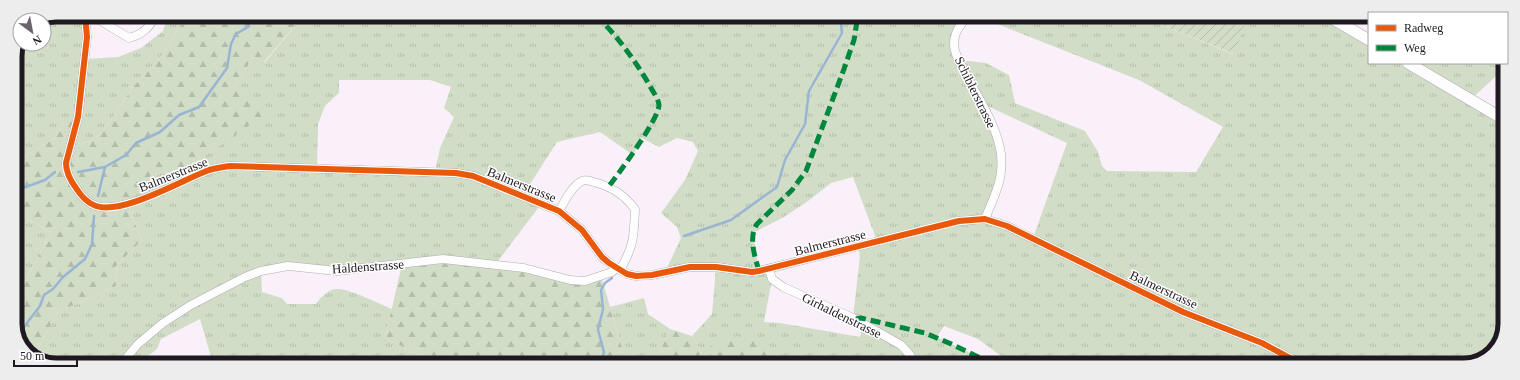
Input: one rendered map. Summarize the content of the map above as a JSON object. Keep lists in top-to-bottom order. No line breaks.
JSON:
{"streets":{"street":["Schiblerstrasse","Balmerstrasse","Haldenstrasse","Girhaldenstrasse"]},"crossings":[["Schiblerstrasse","Balmerstrasse"],["Balmerstrasse","Haldenstrasse"],["Balmerstrasse","Girhaldenstrasse"]],"legend":["Radweg","Weg"],"scale_bar":"50 m","north":"bottom right"}
